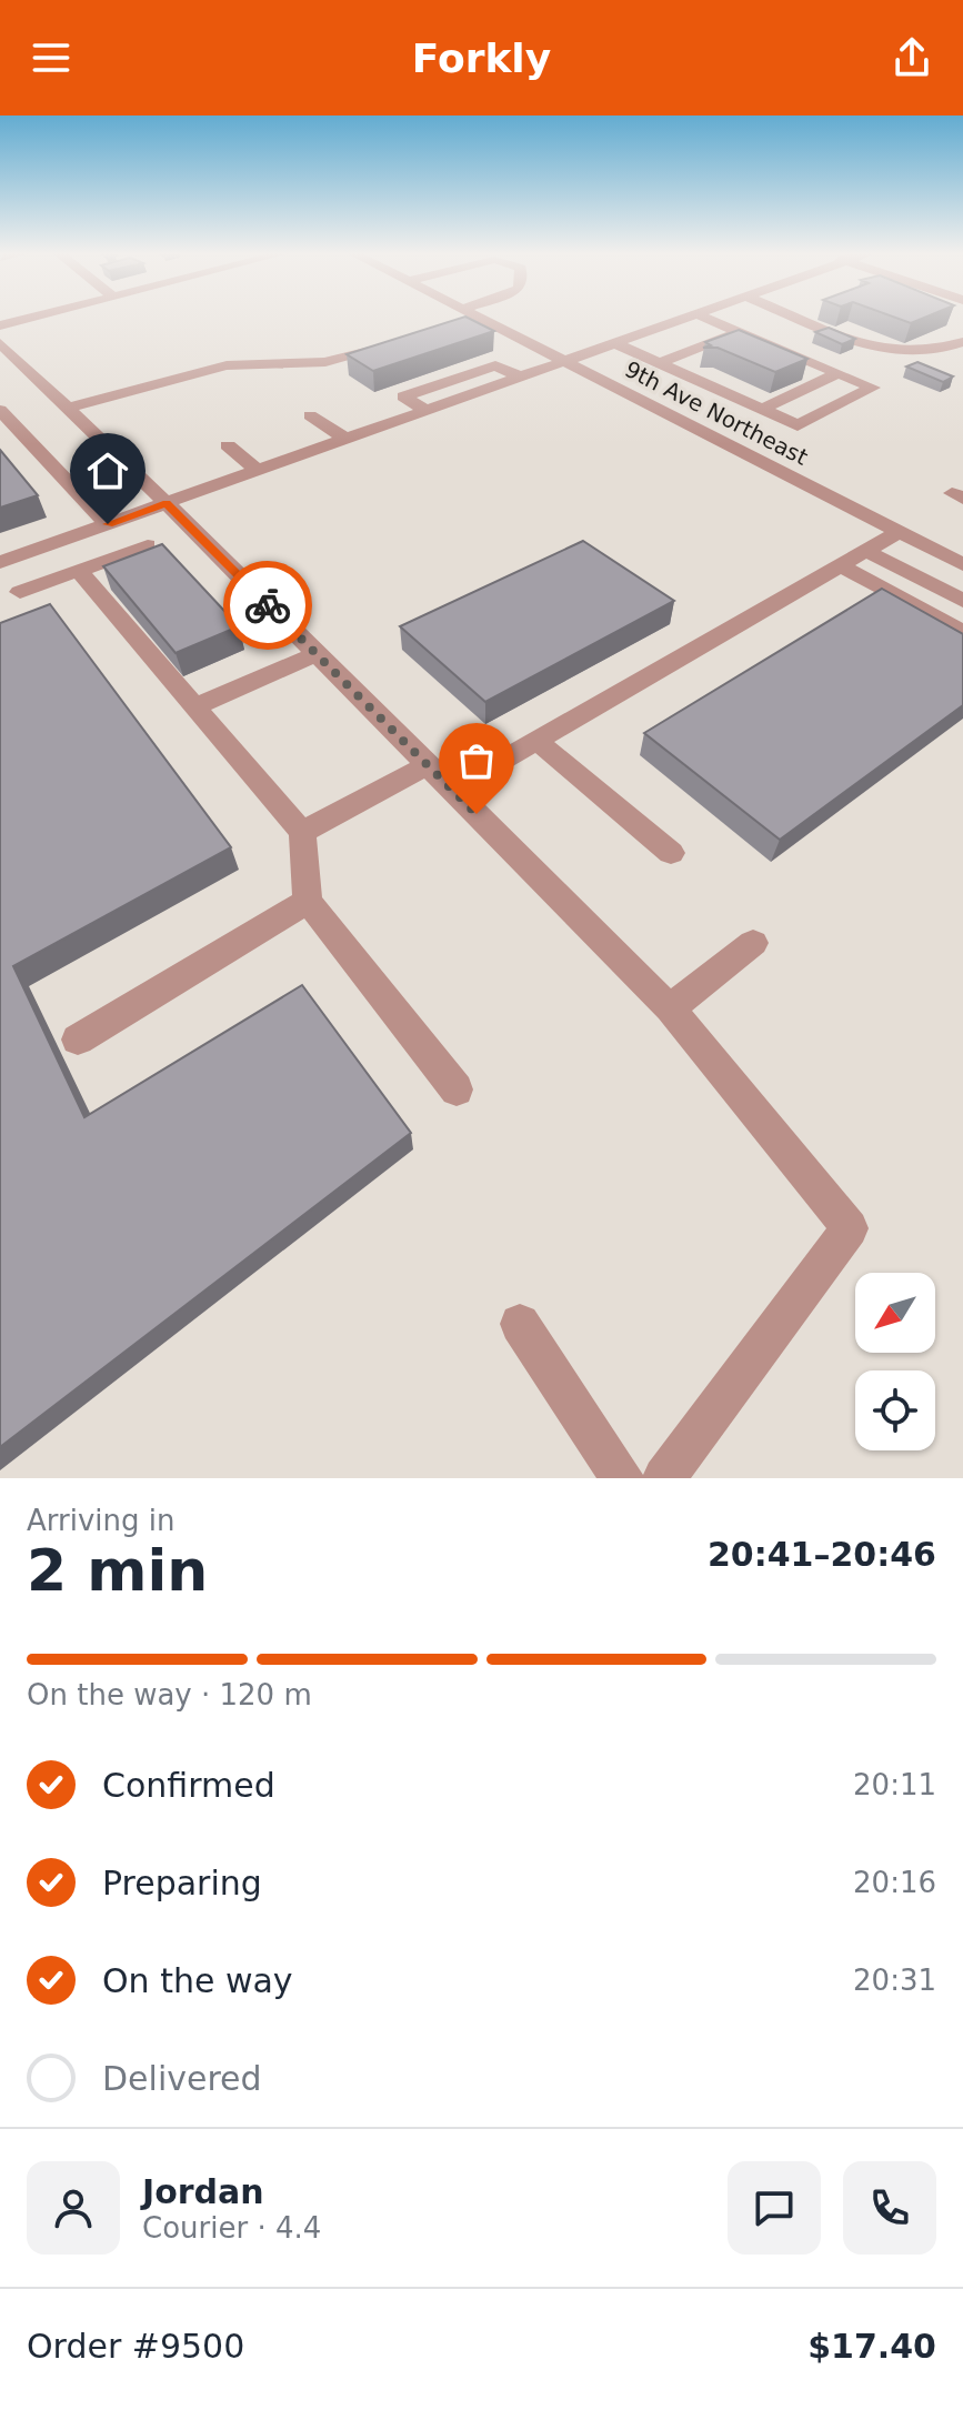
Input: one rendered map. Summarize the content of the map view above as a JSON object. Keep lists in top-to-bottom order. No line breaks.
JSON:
{"streets":{"street":["9th Ave Northeast"]},"north":"bottom left","page":{"header":"Forkly","heading":["2 min","Arriving in","20:41–20:46"],"panel":["Jordan","Courier · 4.4","Order #9500","$17.40"],"bar":"On the way · 120 m","list":[["Confirmed","20:11"],["Preparing","20:16"],["On the way","20:31"],"Delivered"]}}
